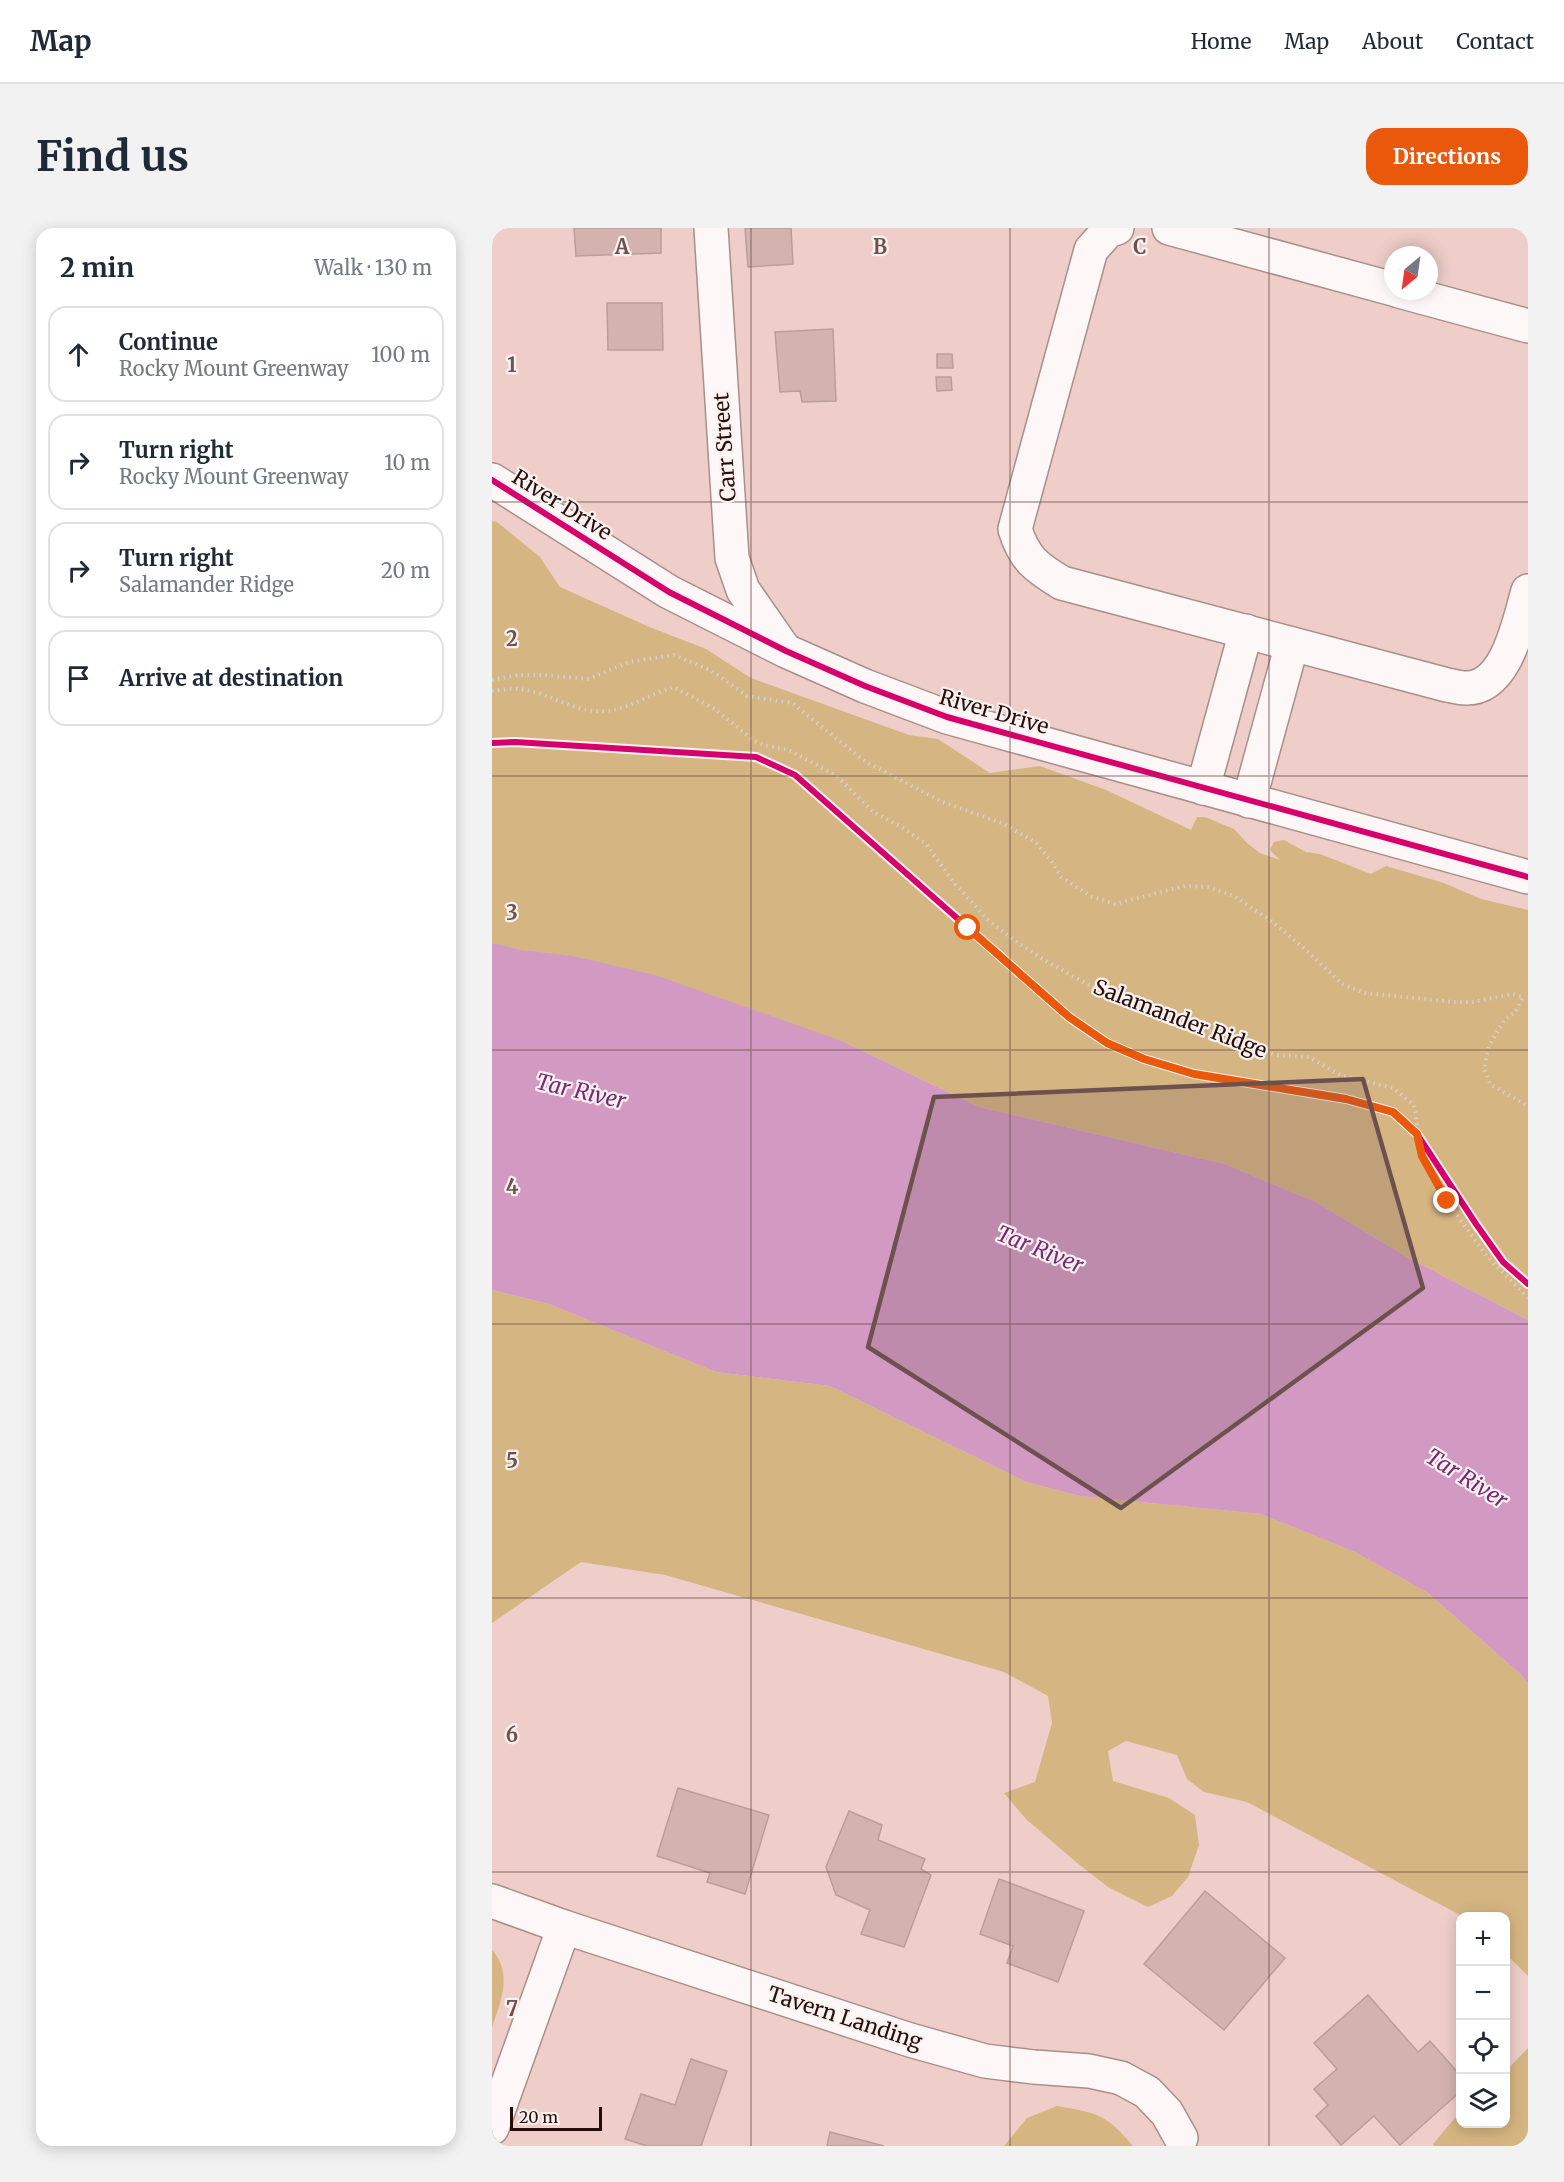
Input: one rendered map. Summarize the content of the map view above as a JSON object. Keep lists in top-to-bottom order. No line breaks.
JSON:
{"streets":{"street":["Carr Street","River Drive","Tavern Landing"],"path":["Salamander Ridge"]},"crossings":[["Carr Street","River Drive"]],"water":["Tar River"],"scale_bar":"20 m","north":"bottom left","page":{"header":"Map","nav":["Home","Map","About","Contact"],"buttons":"Directions","title":"Find us","heading":["2 min","Walk · 130 m"],"list":[["Continue","Rocky Mount Greenway","100 m"],["Turn right","Rocky Mount Greenway","10 m"],["Turn right","Salamander Ridge","20 m"],"Arrive at destination"],"map_buttons":["+","−"],"scale":"20 m"},"grid":{"columns":["A","B","C"],"rows":["1","2","3","4","5","6","7"]}}
